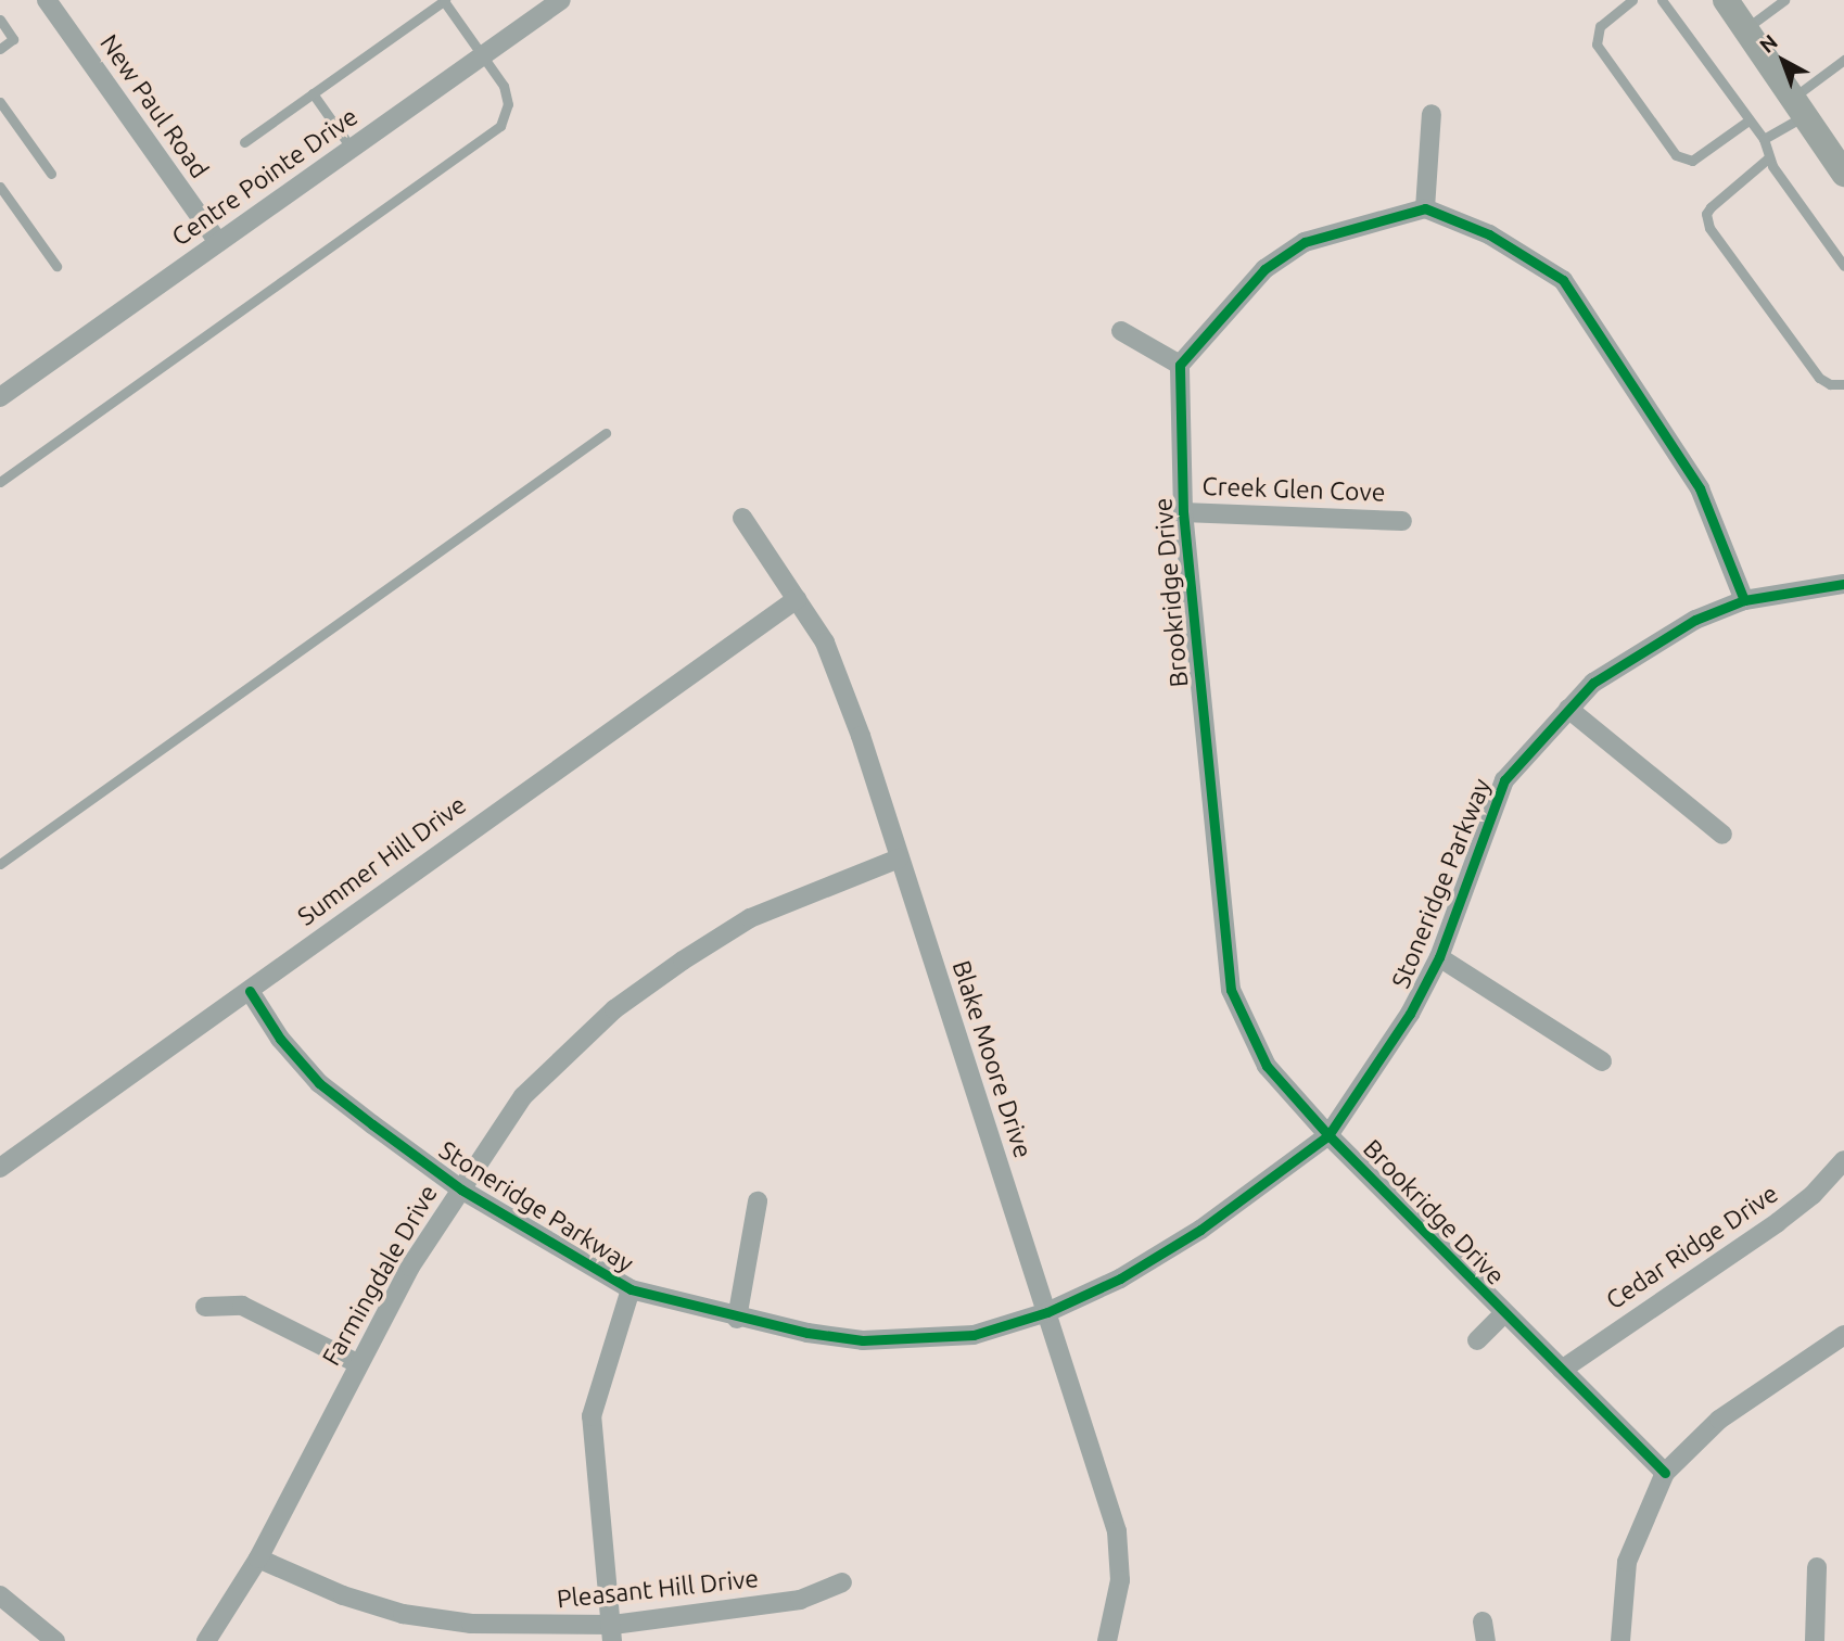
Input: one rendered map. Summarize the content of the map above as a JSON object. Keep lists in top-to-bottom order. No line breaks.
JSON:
{"streets":{"street":["New Paul Road","Centre Pointe Drive","Creek Glen Cove","Brookridge Drive","Summer Hill Drive","Stoneridge Parkway","Blake Moore Drive","Cedar Ridge Drive","Farmingdale Drive","Pleasant Hill Drive"]},"crossings":[["New Paul Road","Centre Pointe Drive"],["Creek Glen Cove","Brookridge Drive"],["Brookridge Drive","Stoneridge Parkway"],["Brookridge Drive","Cedar Ridge Drive"],["Summer Hill Drive","Stoneridge Parkway"],["Summer Hill Drive","Blake Moore Drive"],["Stoneridge Parkway","Blake Moore Drive"],["Stoneridge Parkway","Farmingdale Drive"],["Blake Moore Drive","Farmingdale Drive"],["Farmingdale Drive","Pleasant Hill Drive"]],"north":"top left"}
